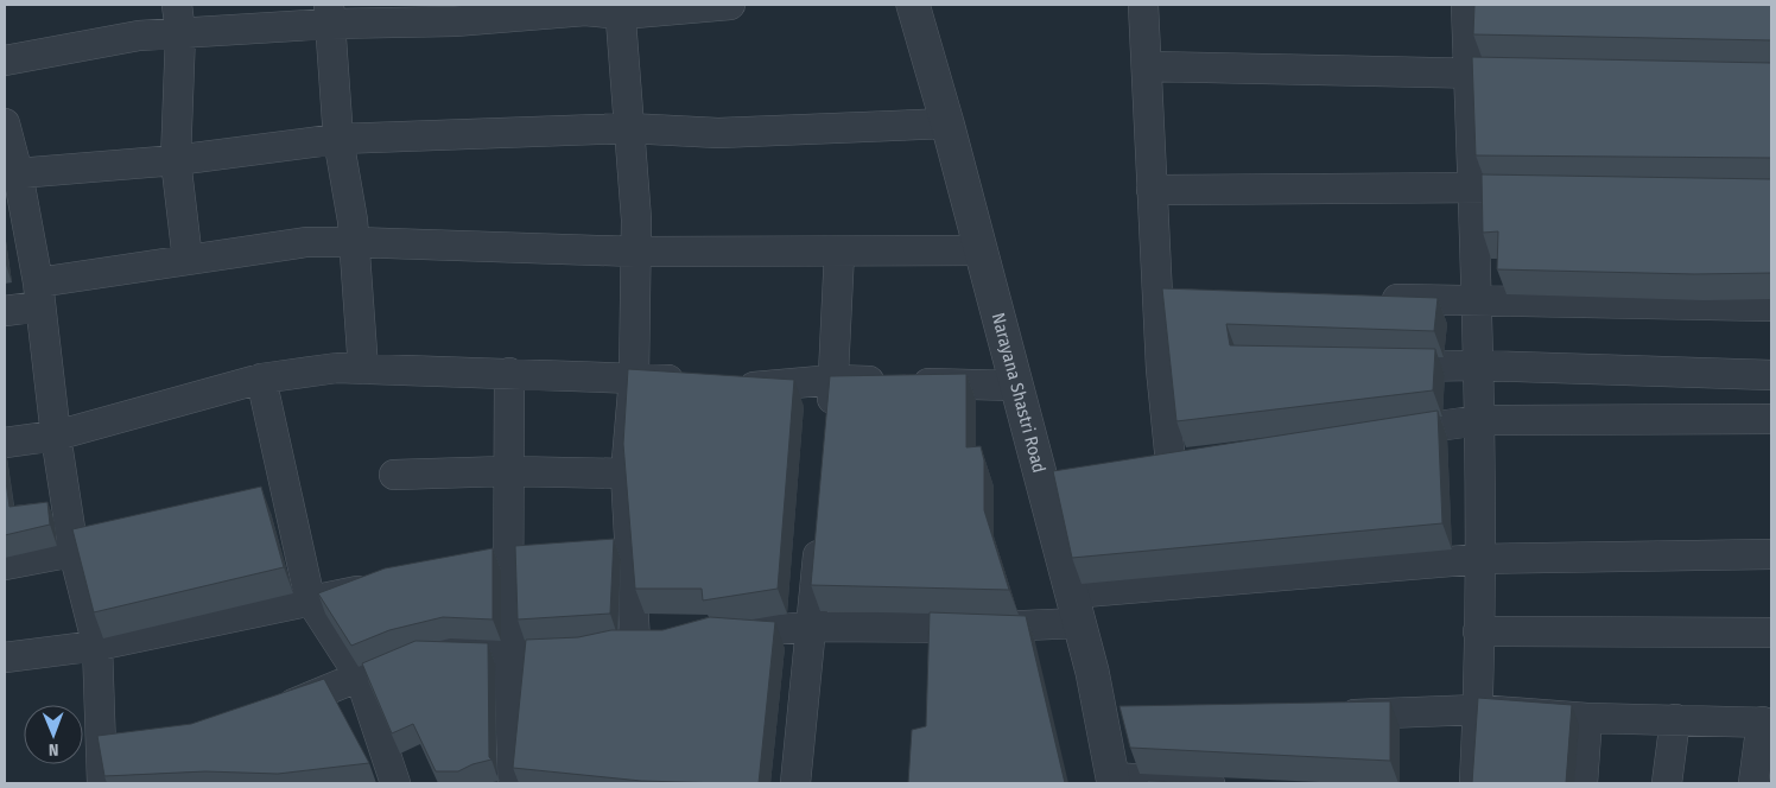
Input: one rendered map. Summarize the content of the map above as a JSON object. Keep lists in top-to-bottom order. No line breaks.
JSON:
{"streets":{"street":["Narayana Shastri Road"]},"north":"bottom"}
